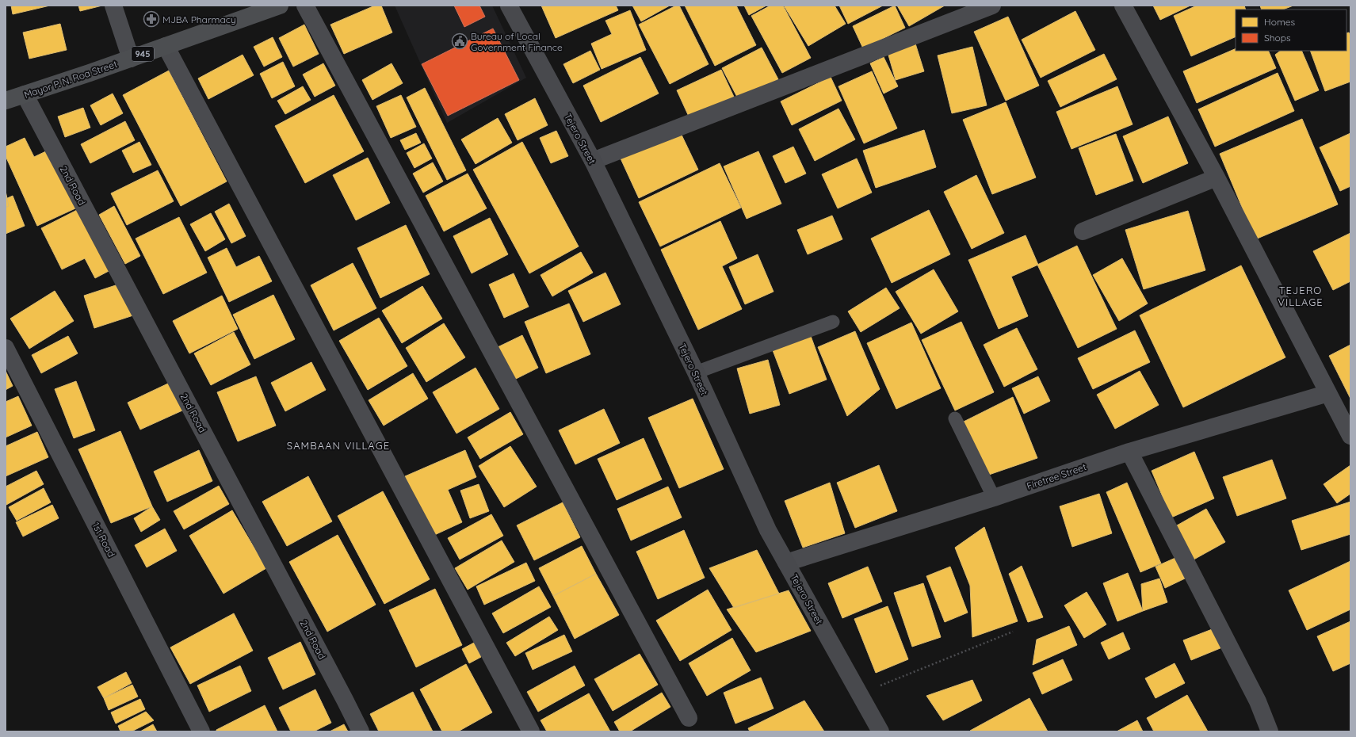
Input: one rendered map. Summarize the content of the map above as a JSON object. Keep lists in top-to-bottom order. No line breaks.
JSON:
{"streets":{"main road":["945","Mayor P. N. Roa Street","Tejero Street"],"street":["2nd Road","Firetree Street","1st Road"]},"crossings":[["Mayor P. N. Roa Street","2nd Road"],["Tejero Street","Firetree Street"]],"districts":["TEJERO VILLAGE","SAMBAAN VILLAGE"],"places":{"pharmacy":["MJBA Pharmacy"],"public building":["Bureau of Local Government Finance"]},"legend":["Homes","Shops"]}
